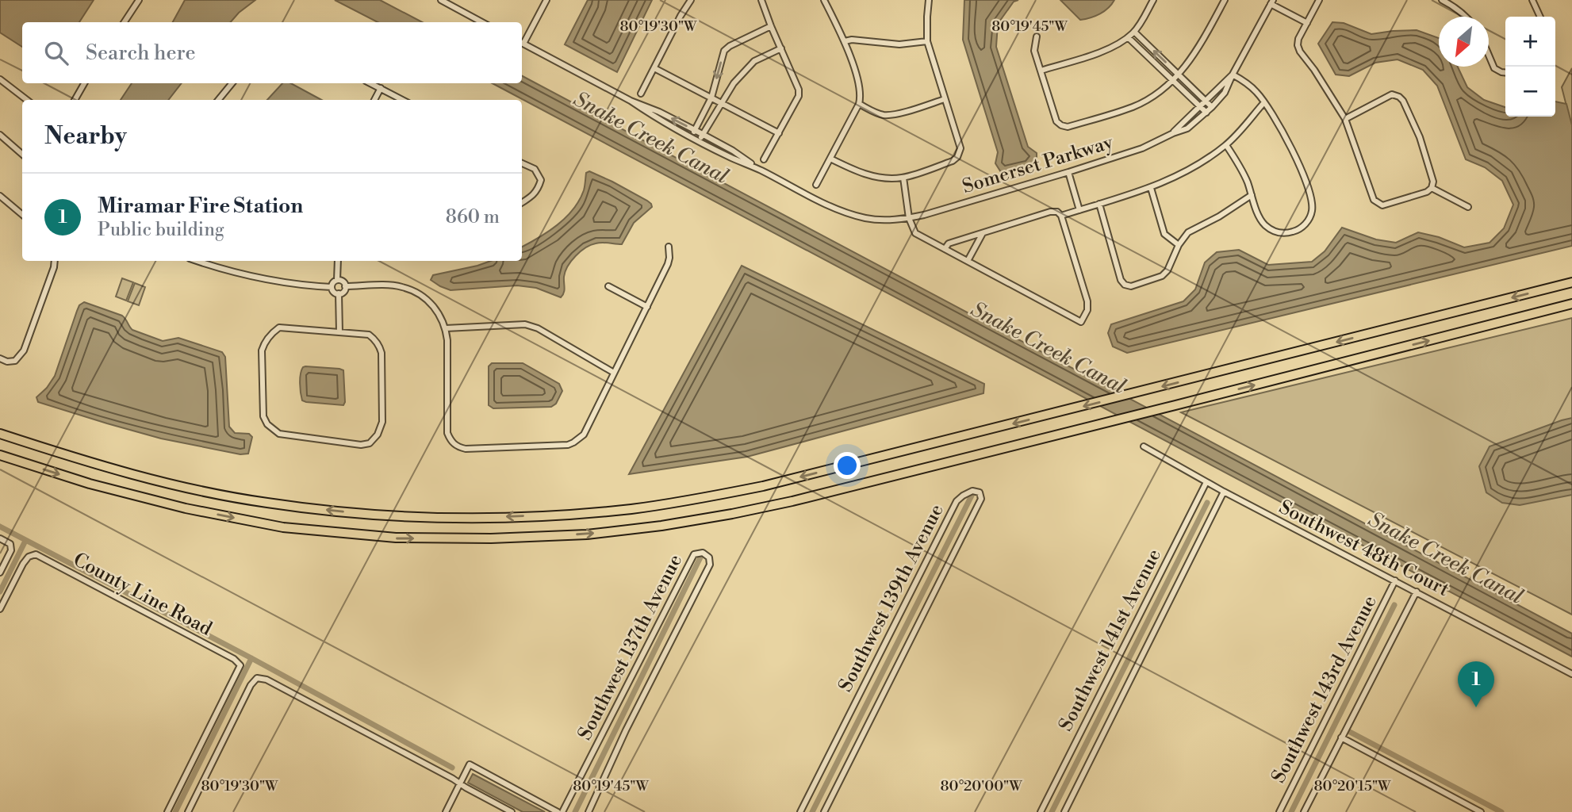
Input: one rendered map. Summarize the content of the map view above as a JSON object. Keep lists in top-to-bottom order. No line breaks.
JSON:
{"streets":{"street":["Somerset Parkway","Southwest 48th Court","County Line Road","Southwest 139th Avenue","Southwest 141st Avenue","Southwest 137th Avenue","Southwest 143rd Avenue"]},"crossings":[["Southwest 48th Court","Southwest 141st Avenue"],["Southwest 48th Court","Southwest 143rd Avenue"]],"water":["Snake Creek Canal"],"north":"bottom left","page":{"map_buttons":["+","−"],"search":"Search here","heading":"Nearby","list":[{"mark":"1","name":"Miramar Fire Station","note":"Public building","value":"860 m"}],"pins":"1"},"coordinates":["80°19'30\"W","80°19'45\"W","80°20'00\"W","80°20'15\"W"]}
